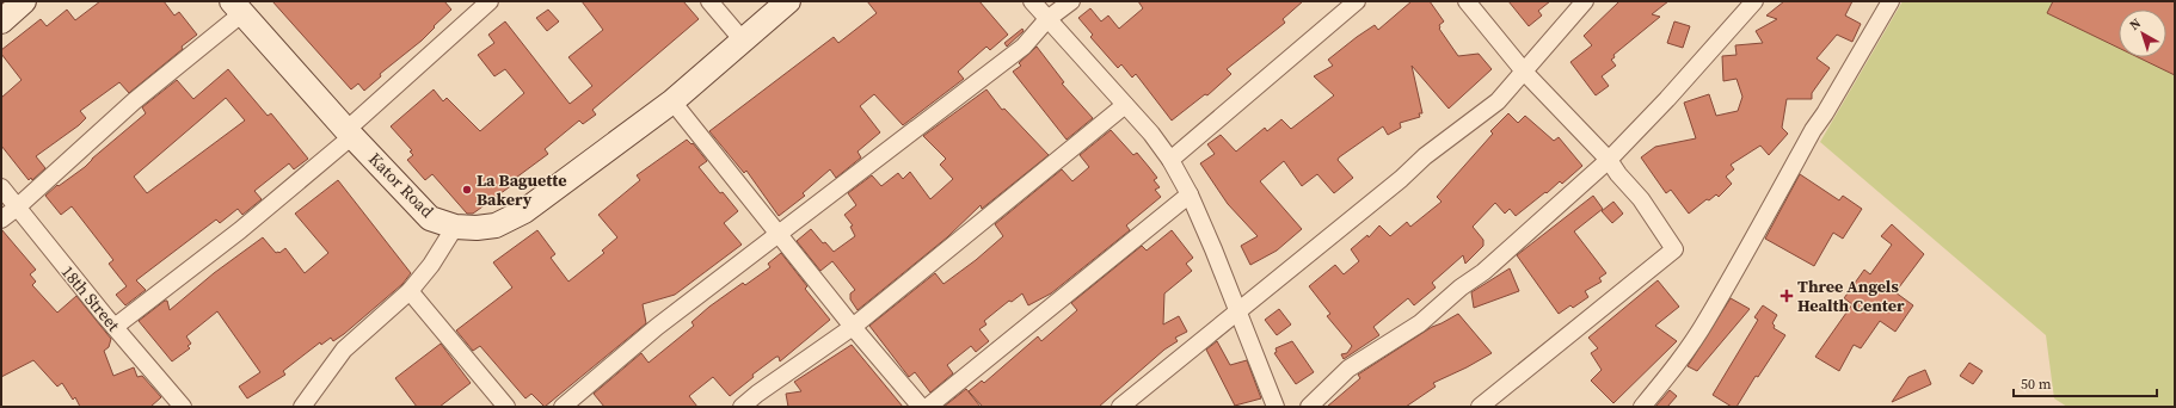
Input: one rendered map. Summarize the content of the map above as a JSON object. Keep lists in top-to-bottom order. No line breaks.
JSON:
{"streets":{"main road":["Kator Road"],"street":["18th Street"]},"places":{"other":["La Baguette Bakery"],"health":["Three Angels Health Center"]},"scale_bar":"50 m","north":"top left"}
